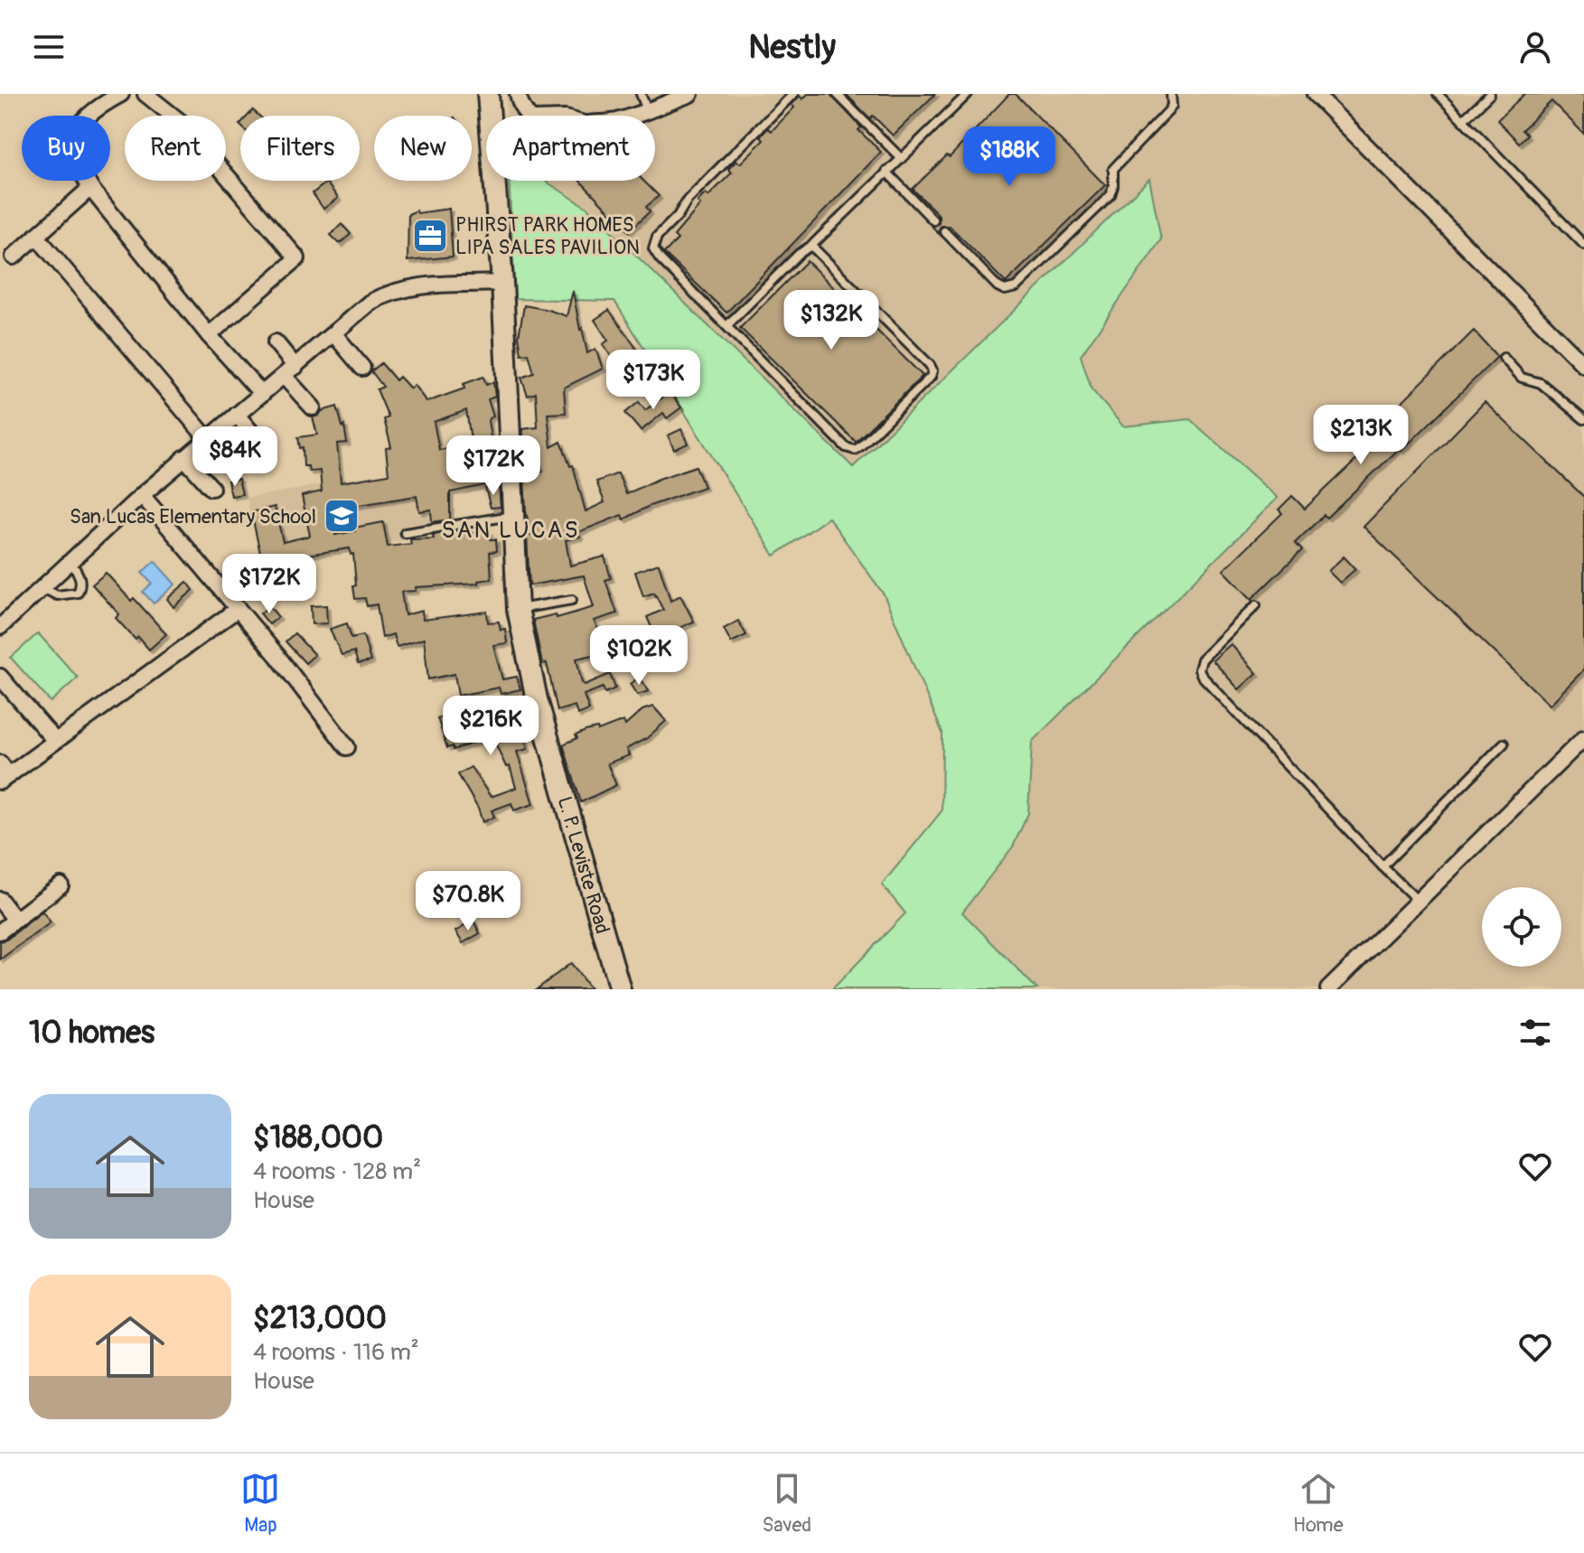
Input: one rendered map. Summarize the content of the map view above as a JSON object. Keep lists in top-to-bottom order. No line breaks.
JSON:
{"streets":{"main road":["L. P. Leviste Road"]},"districts":["SAN LUCAS"],"places":{"office":["PHIRST PARK HOMES LIPA SALES PAVILION"],"school or university":["San Lucas Elementary School"]},"page":{"header":"Nestly","chip":["Buy","Rent","Filters","New","Apartment"],"price":["$188K","$132K","$173K","$213K","$84K","$172K","$172K","$102K","$216K","$70.8K"],"heading":"10 homes","list":[{"name":"$188,000","note":"4 rooms · 128 m² · House"},{"name":"$213,000","note":"4 rooms · 116 m² · House"}],"tabs":["Map","Saved","Home"]}}
